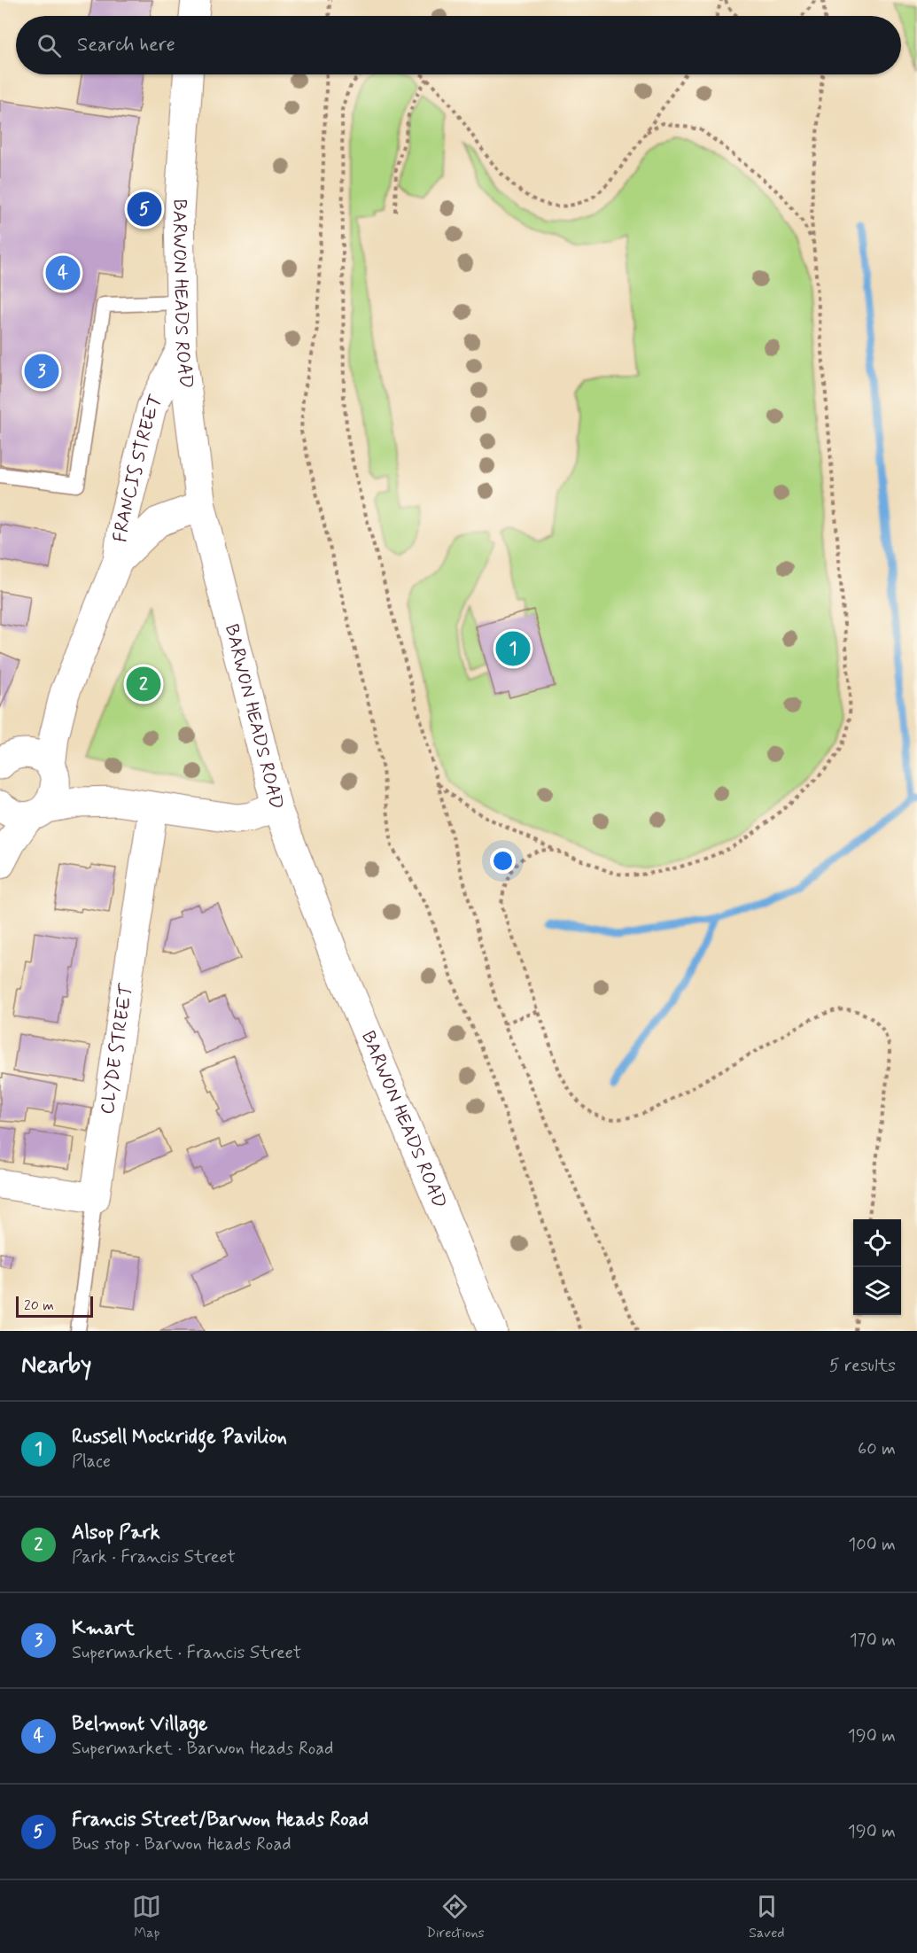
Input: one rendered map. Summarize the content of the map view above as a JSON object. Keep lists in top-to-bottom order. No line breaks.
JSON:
{"streets":{"street":["BARWON HEADS ROAD","FRANCIS STREET","CLYDE STREET"]},"crossings":[["BARWON HEADS ROAD","FRANCIS STREET"]],"scale_bar":"20 m","page":{"search":"Search here","pins":["5","4","3","1","2"],"scale":"20 m","heading":["Nearby","5 results"],"list":[{"mark":"1","name":"Russell Mockridge Pavilion","note":"Place","value":"60 m"},{"mark":"2","name":"Alsop Park","note":"Park · Francis Street","value":"100 m"},{"mark":"3","name":"Kmart","note":"Supermarket · Francis Street","value":"170 m"},{"mark":"4","name":"Belmont Village","note":"Supermarket · Barwon Heads Road","value":"190 m"},{"mark":"5","name":"Francis Street/Barwon Heads Road","note":"Bus stop · Barwon Heads Road","value":"190 m"}],"nav":["Map","Directions","Saved"]}}
